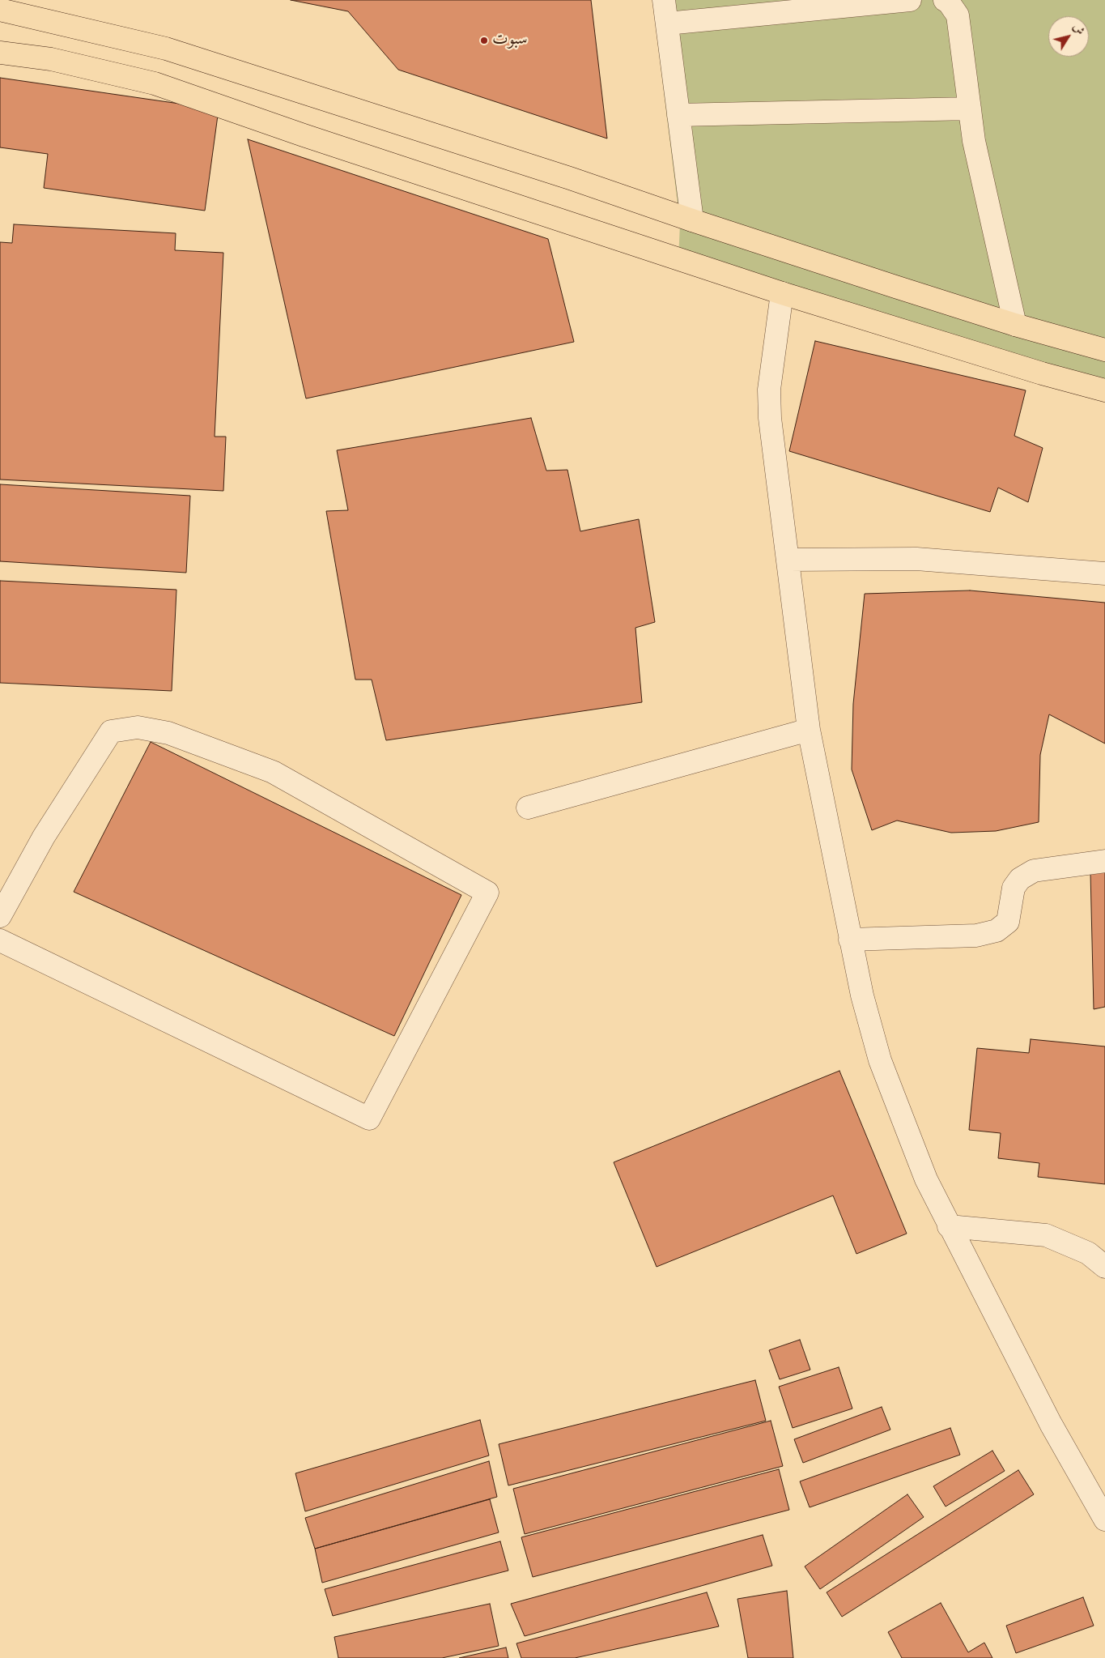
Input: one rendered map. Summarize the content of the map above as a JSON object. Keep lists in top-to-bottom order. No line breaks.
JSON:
{"places":["سبوت"],"north":"top right"}
